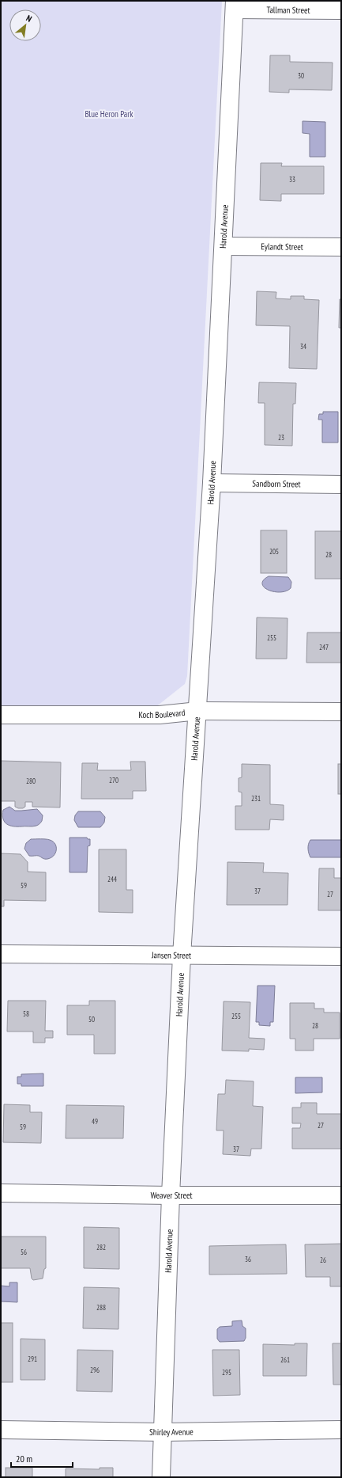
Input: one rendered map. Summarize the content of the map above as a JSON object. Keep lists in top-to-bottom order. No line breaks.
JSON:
{"streets":{"street":["Tallman Street","Harold Avenue","Eylandt Street","Sandborn Street","Koch Boulevard","Jansen Street","Weaver Street","Shirley Avenue"]},"crossings":[["Tallman Street","Harold Avenue"],["Harold Avenue","Eylandt Street"],["Harold Avenue","Sandborn Street"],["Harold Avenue","Koch Boulevard"],["Harold Avenue","Jansen Street"],["Harold Avenue","Weaver Street"],["Harold Avenue","Shirley Avenue"]],"parks":["Blue Heron Park"],"house_numbers":["30","33","34","23","205","28","255","247","270","280","231","244","59","37","27","58","255","50","28","49","27","59","37","282","56","36","26","288","291","261","296","295"],"scale_bar":"20 m","north":"top right"}
